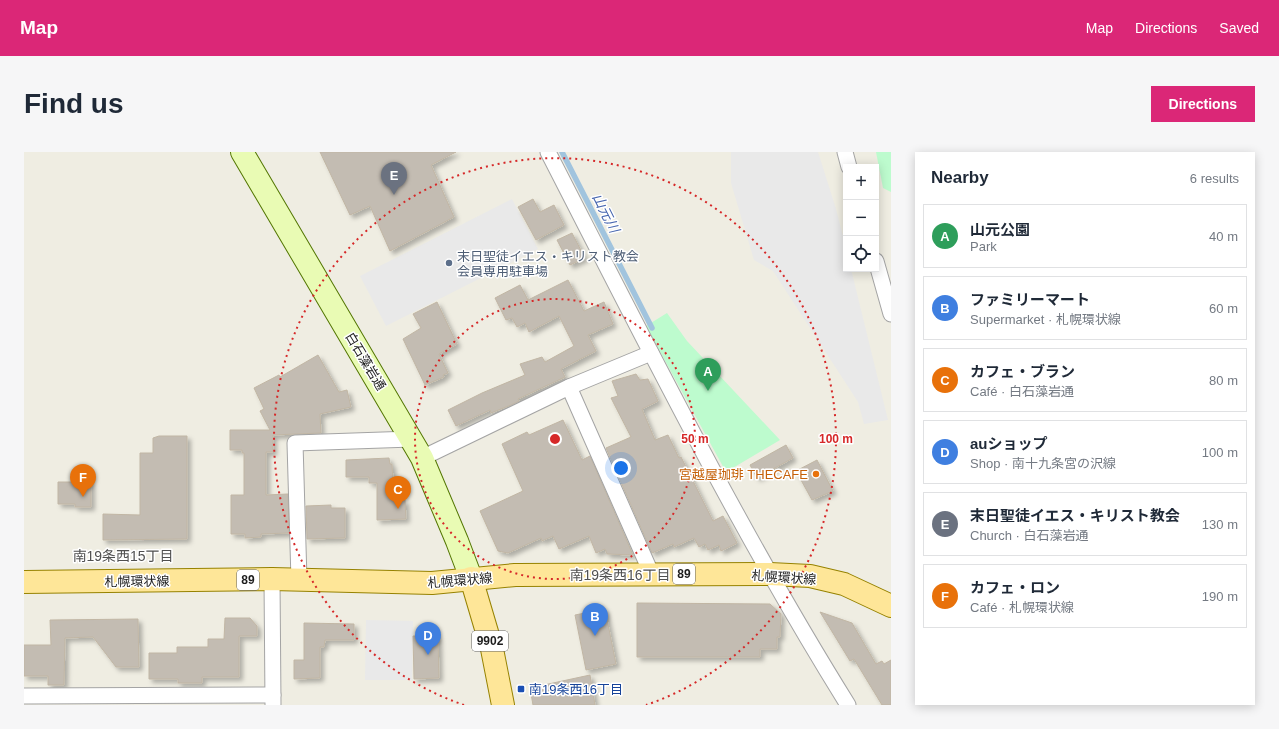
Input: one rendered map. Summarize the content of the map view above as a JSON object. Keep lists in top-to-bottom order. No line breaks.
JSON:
{"streets":{"main road":["白石藻岩通","89","札幌環状線","9902"]},"crossings":[["白石藻岩通","札幌環状線"],["白石藻岩通","9902"],["札幌環状線","9902"]],"districts":["南19条西15丁目","南19条西16丁目"],"water":["山元川"],"places":{"other":["末日聖徒イエス・キリスト教会 会員専用駐車場","宮越屋珈琲 THECAFE"],"transit":["南19条西16丁目"]},"page":{"header":"Map","nav":["Map","Directions","Saved"],"buttons":"Directions","title":"Find us","heading":["Nearby","6 results"],"pins":["E","A","F","C","B","D"],"map_buttons":["+","−"],"list":[{"mark":"A","name":"山元公園","note":"Park","value":"40 m"},{"mark":"B","name":"ファミリーマート","note":"Supermarket · 札幌環状線","value":"60 m"},{"mark":"C","name":"カフェ・ブラン","note":"Café · 白石藻岩通","value":"80 m"},{"mark":"D","name":"auショップ","note":"Shop · 南十九条宮の沢線","value":"100 m"},{"mark":"E","name":"末日聖徒イエス・キリスト教会","note":"Church · 白石藻岩通","value":"130 m"},{"mark":"F","name":"カフェ・ロン","note":"Café · 札幌環状線","value":"190 m"}]},"rings":["50 m","100 m"]}
